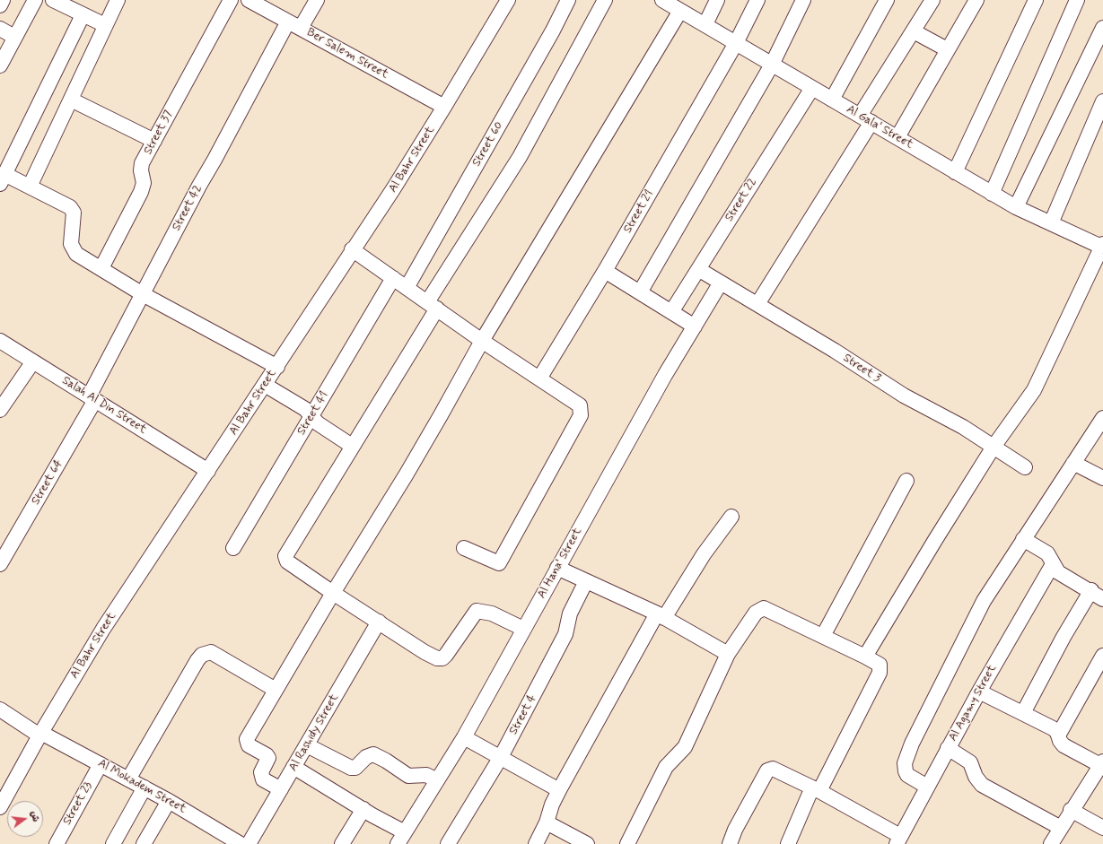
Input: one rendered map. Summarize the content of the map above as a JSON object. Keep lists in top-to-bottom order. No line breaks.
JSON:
{"streets":{"street":["Ber Salem Street","Al Gala' Street","Street 37","Street 60","Al Bahr Street","Street 22","Street 42","Street 21","Street 3","Salah Al Din Street","Street 41","Street 64","Al Hana' Street","Al Agamy Street","Street 4","Al Rashidy Street","Al Mokadem Street","Street 23"]},"crossings":[["Ber Salem Street","Al Bahr Street"],["Ber Salem Street","Street 42"],["Al Gala' Street","Street 22"],["Al Gala' Street","Street 21"],["Al Bahr Street","Salah Al Din Street"],["Al Bahr Street","Al Mokadem Street"],["Street 22","Street 3"],["Street 42","Salah Al Din Street"],["Street 42","Street 64"],["Street 3","Al Hana' Street"],["Salah Al Din Street","Street 64"],["Al Mokadem Street","Street 23"]],"north":"right"}
